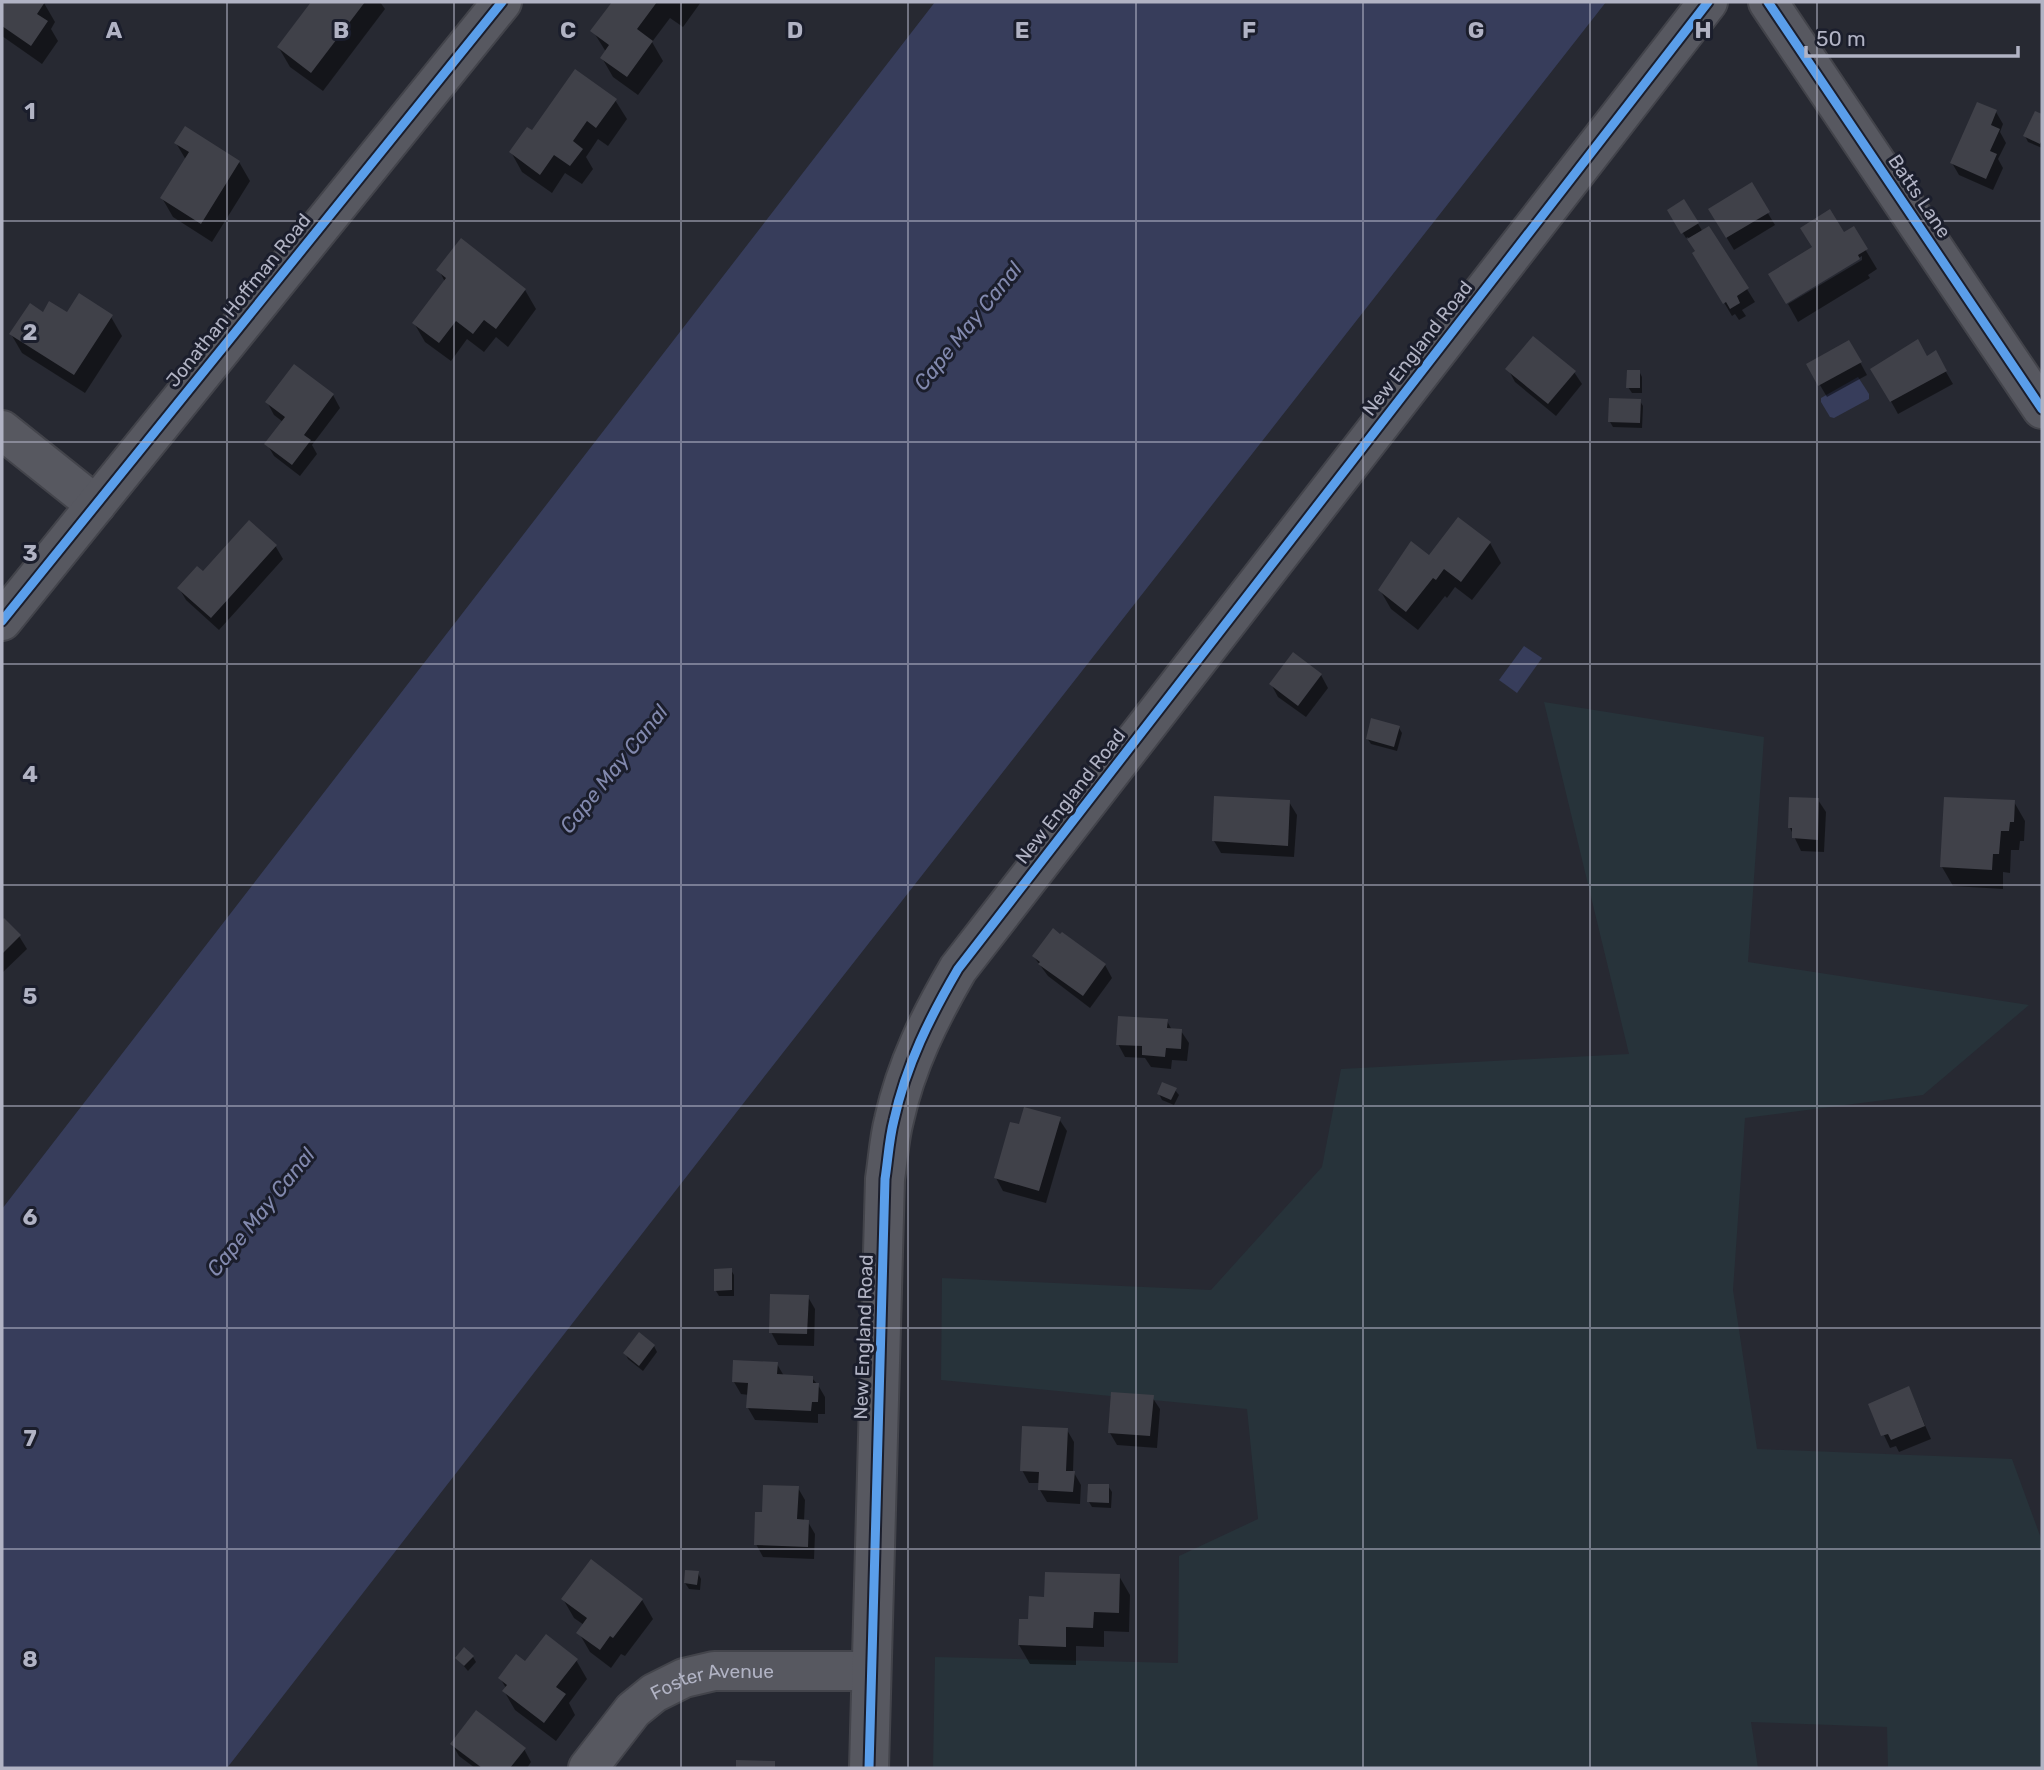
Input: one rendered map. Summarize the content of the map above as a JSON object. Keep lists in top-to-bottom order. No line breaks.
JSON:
{"streets":{"street":["Batts Lane","Jonathan Hoffman Road","New England Road","Foster Avenue"]},"crossings":[["New England Road","Foster Avenue"]],"water":["Cape May Canal"],"scale_bar":"50 m","grid":{"columns":["A","B","C","D","E","F","G","H"],"rows":["1","2","3","4","5","6","7","8"]}}
